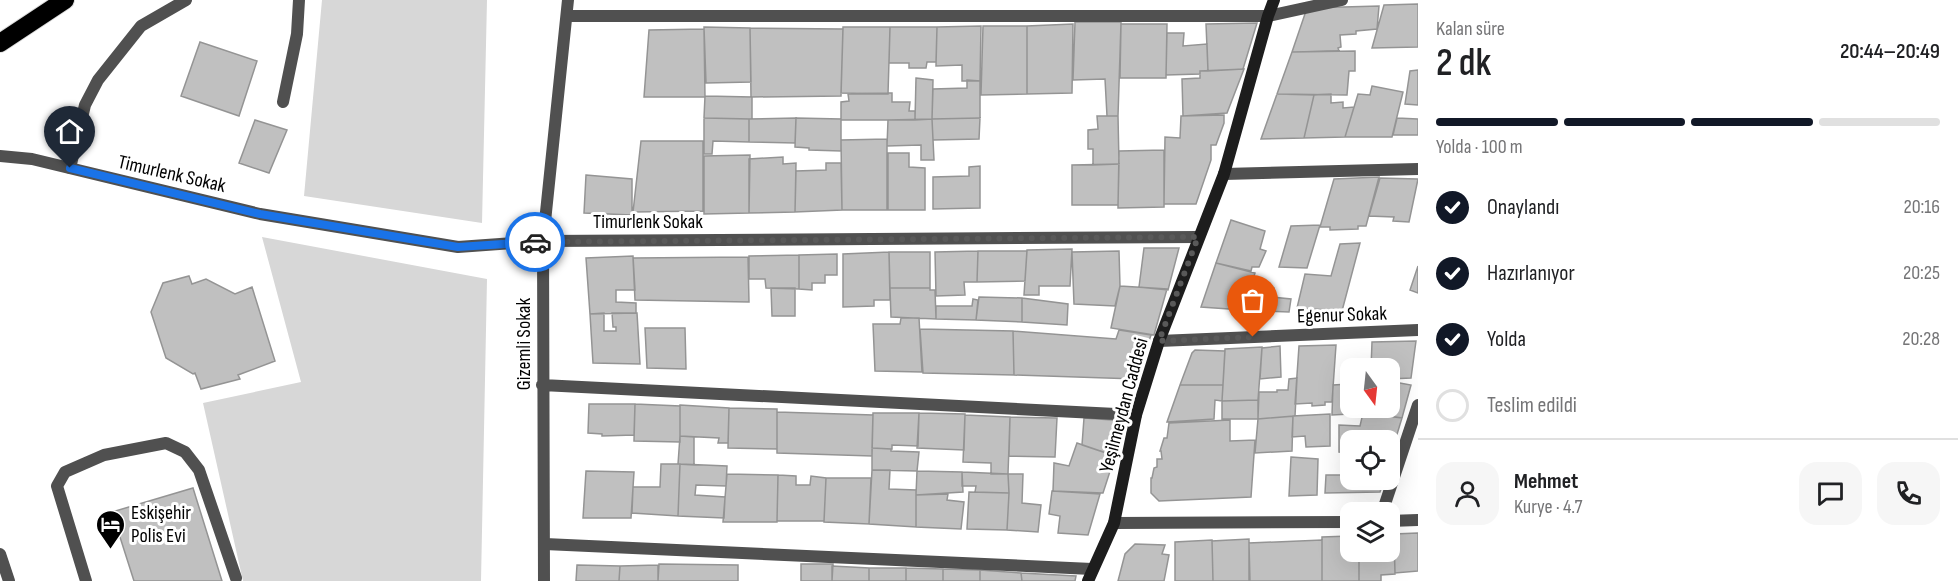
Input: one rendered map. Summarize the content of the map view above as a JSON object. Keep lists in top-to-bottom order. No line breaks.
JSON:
{"streets":{"street":["Timurlenk Sokak","Egenur Sokak","Gizemli Sokak","Yeşilmeydan Caddesi"]},"crossings":[["Timurlenk Sokak","Gizemli Sokak"],["Timurlenk Sokak","Yeşilmeydan Caddesi"],["Egenur Sokak","Yeşilmeydan Caddesi"]],"places":{"hotel":["Eskişehir Polis Evi"]},"north":"bottom","page":{"heading":["2 dk","Kalan süre","20:44–20:49"],"panel":["Mehmet","Kurye · 4.7"],"bar":"Yolda · 100 m","list":[["Onaylandı","20:16"],["Hazırlanıyor","20:25"],["Yolda","20:28"],"Teslim edildi"]}}
